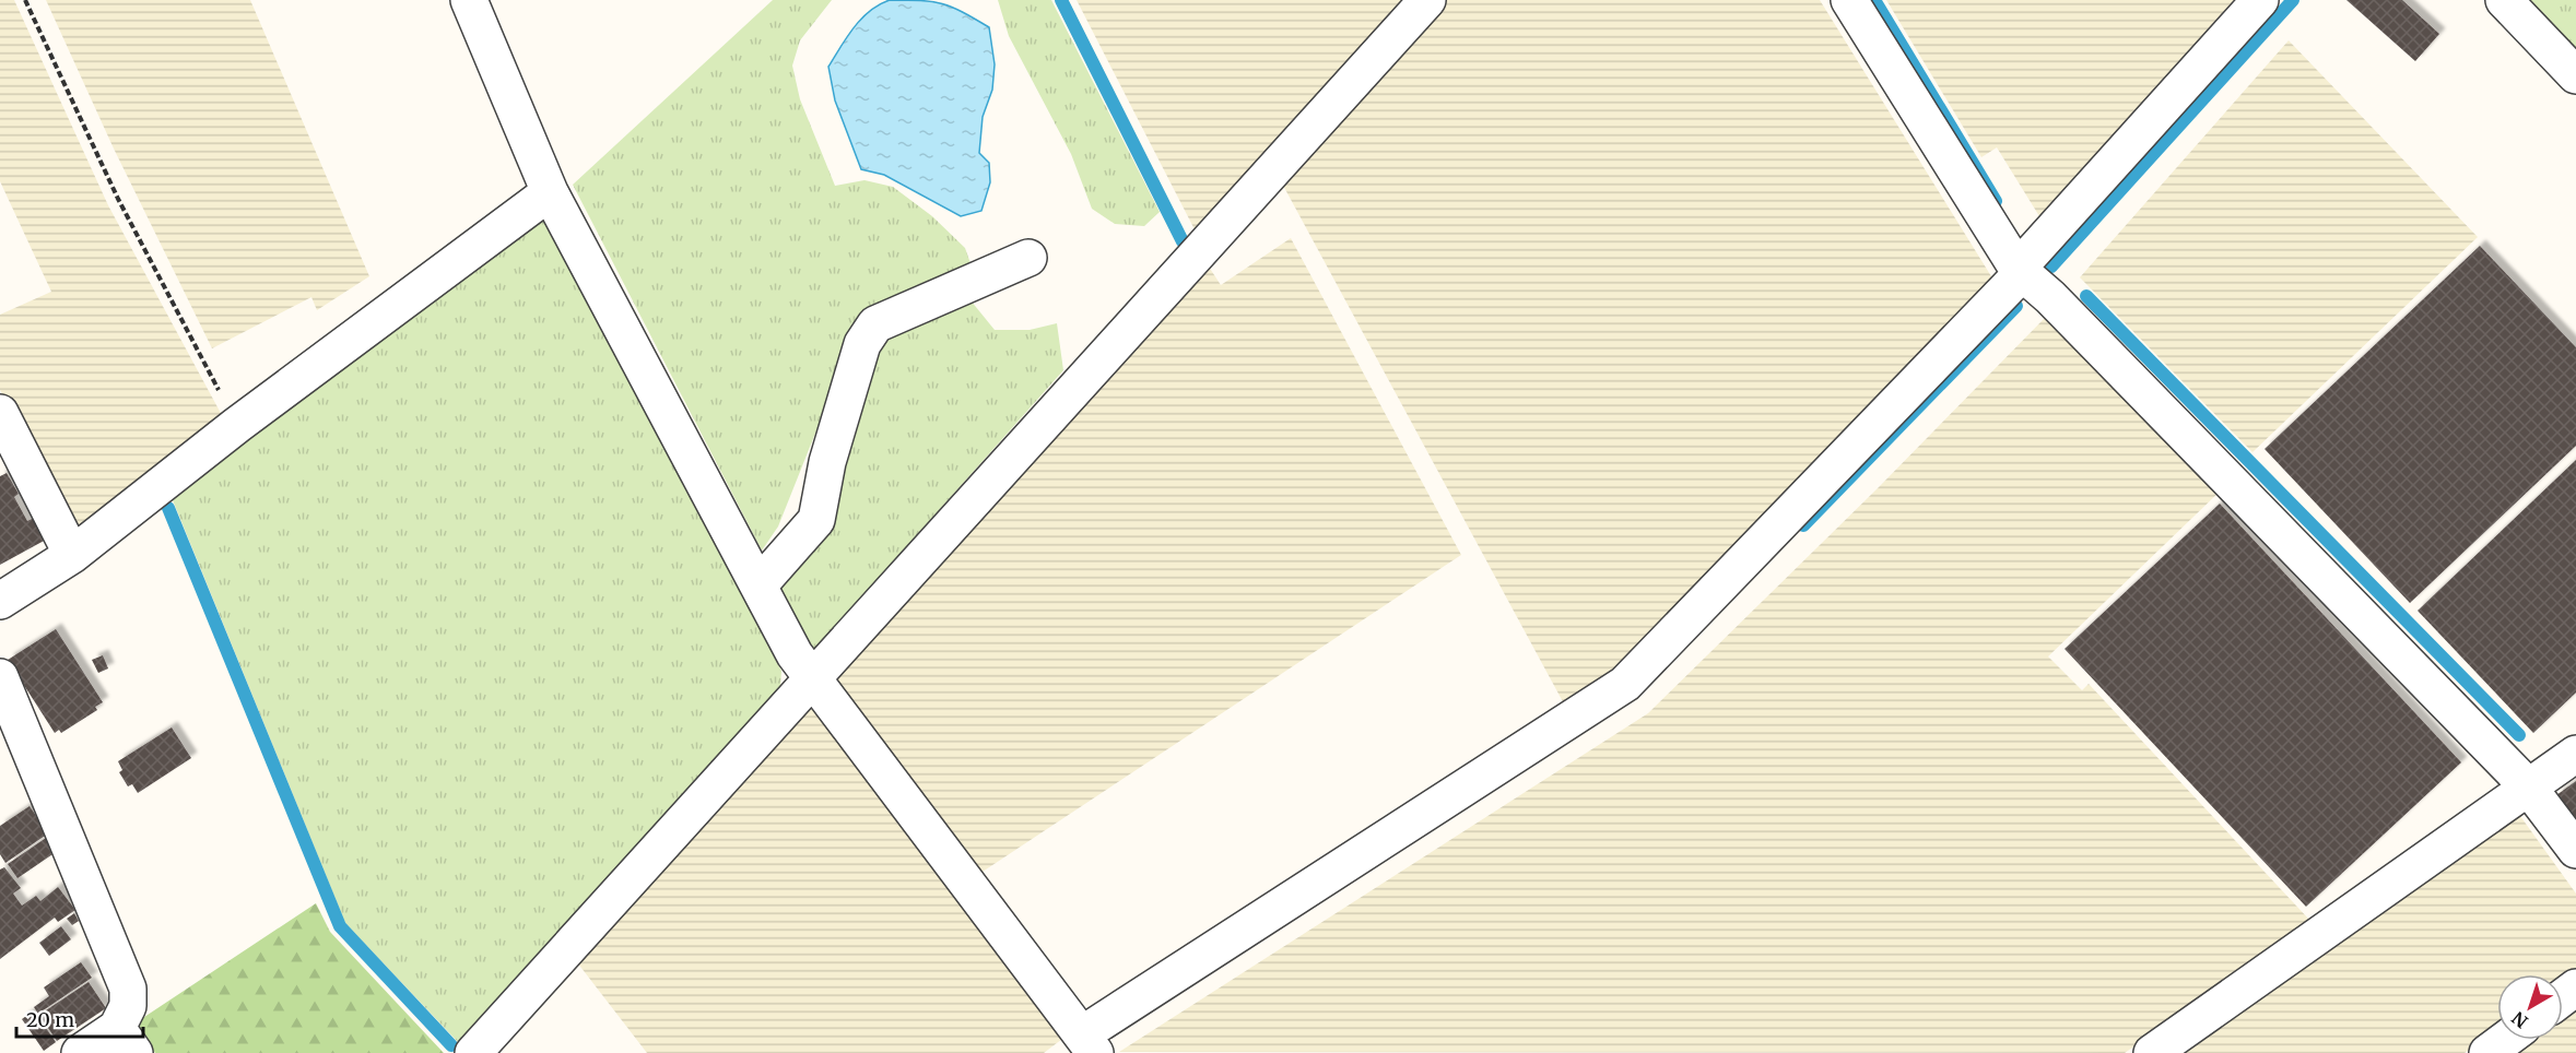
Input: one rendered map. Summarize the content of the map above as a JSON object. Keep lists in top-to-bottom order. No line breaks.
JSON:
{"scale_bar":"20 m","north":"bottom left"}
